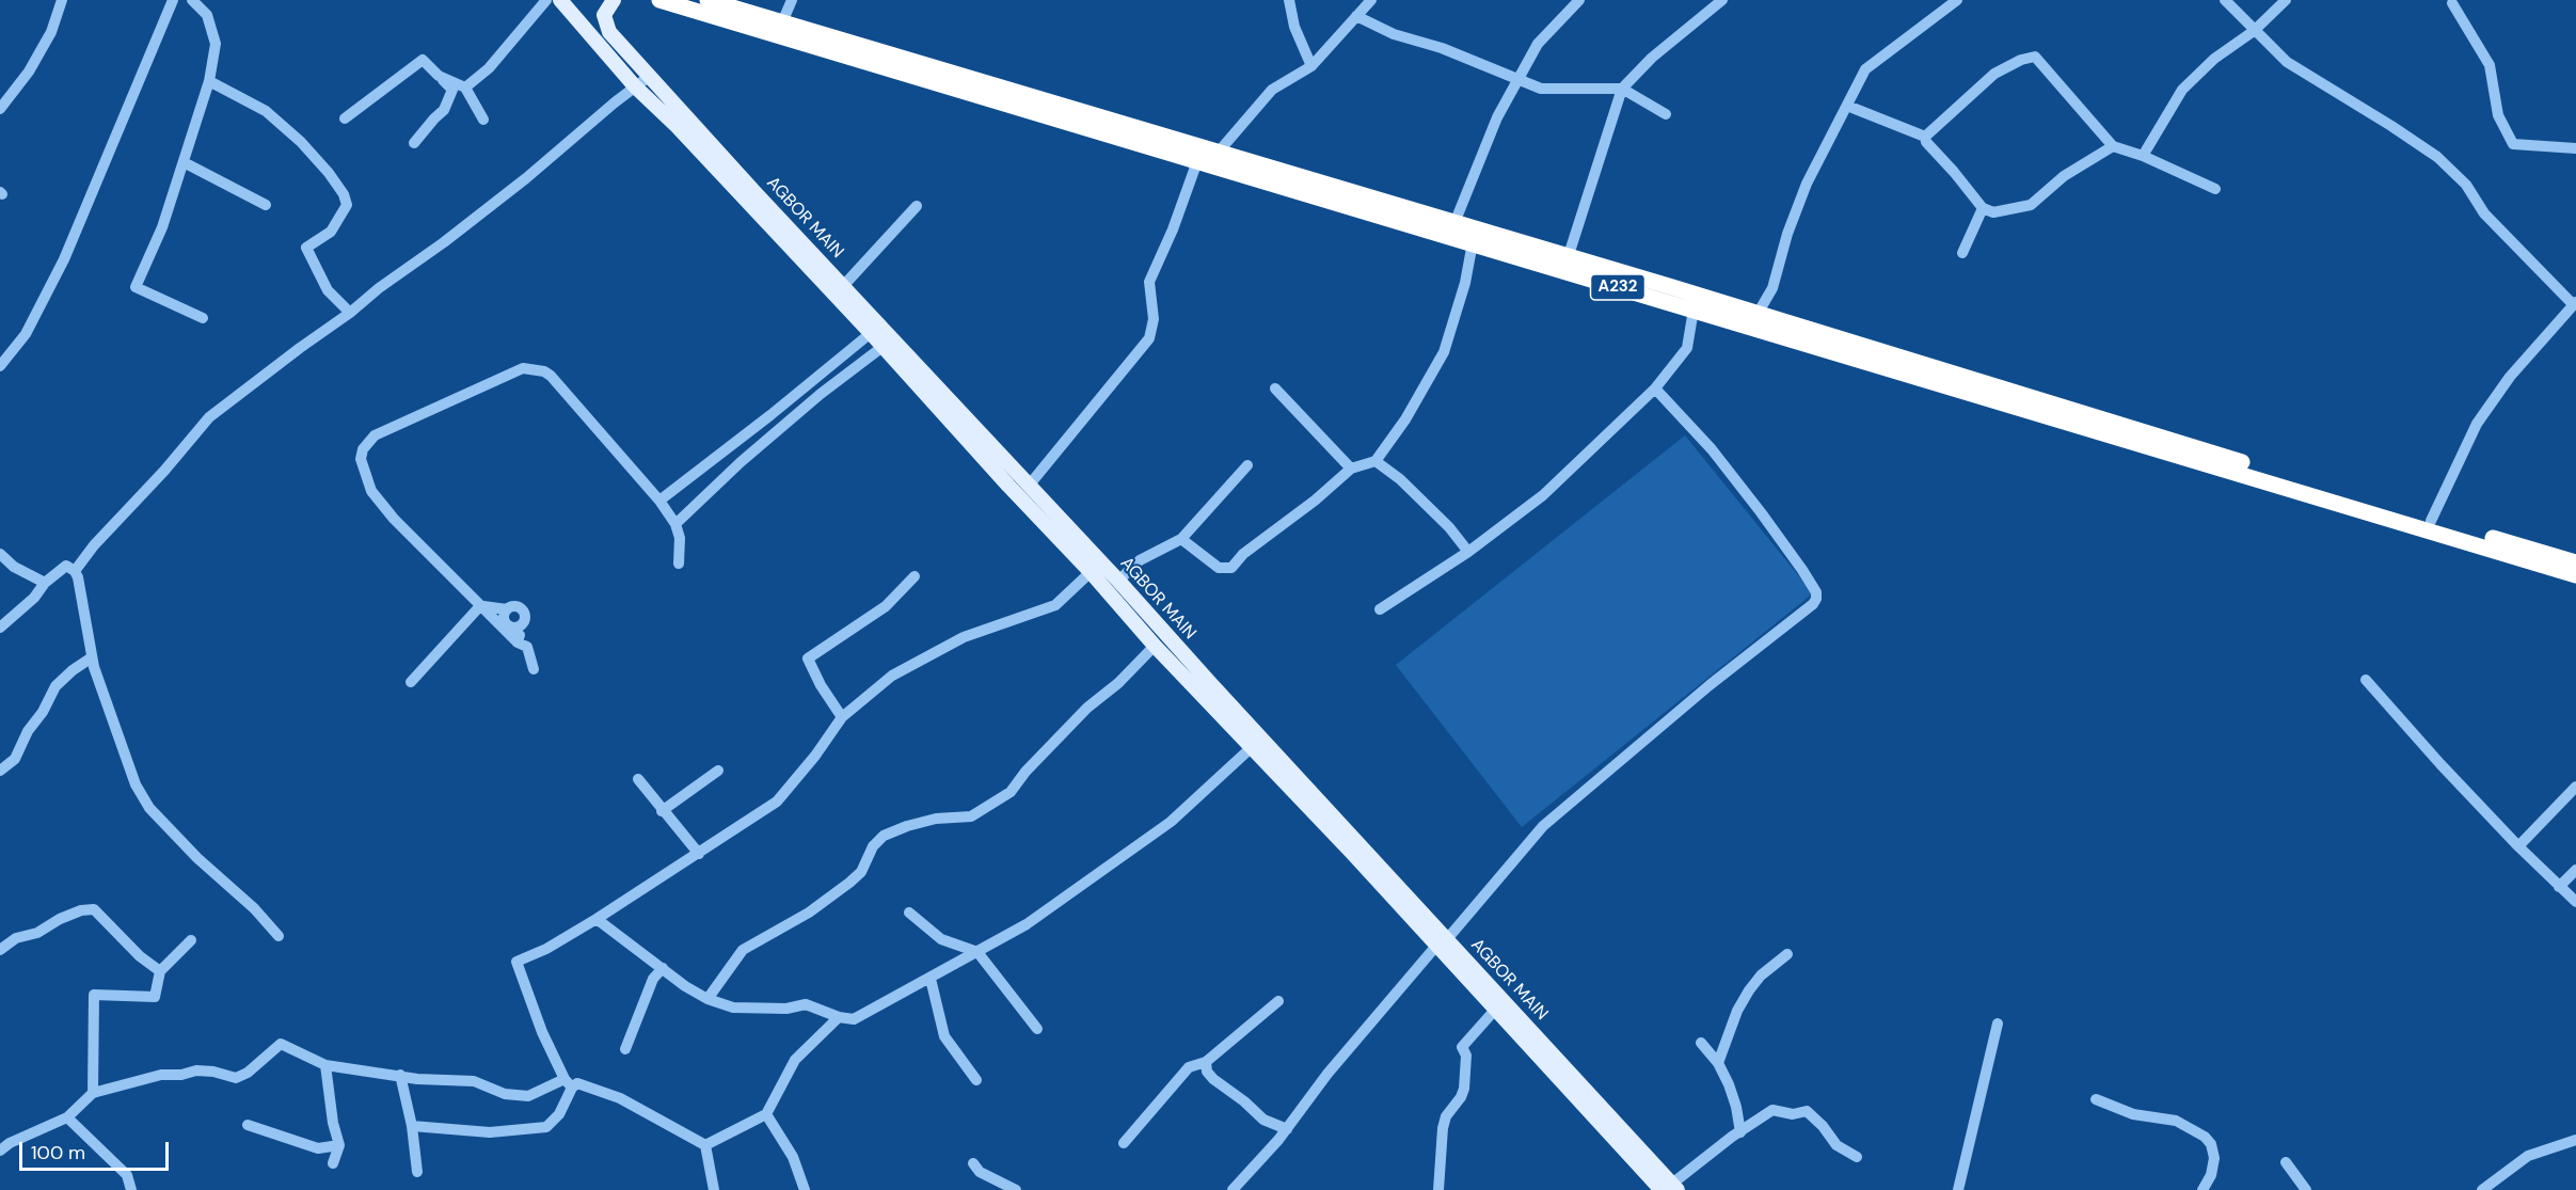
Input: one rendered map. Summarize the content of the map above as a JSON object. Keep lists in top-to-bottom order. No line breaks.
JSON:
{"streets":{"highway":["A232"],"main road":["AGBOR MAIN"]},"scale_bar":"100 m"}
